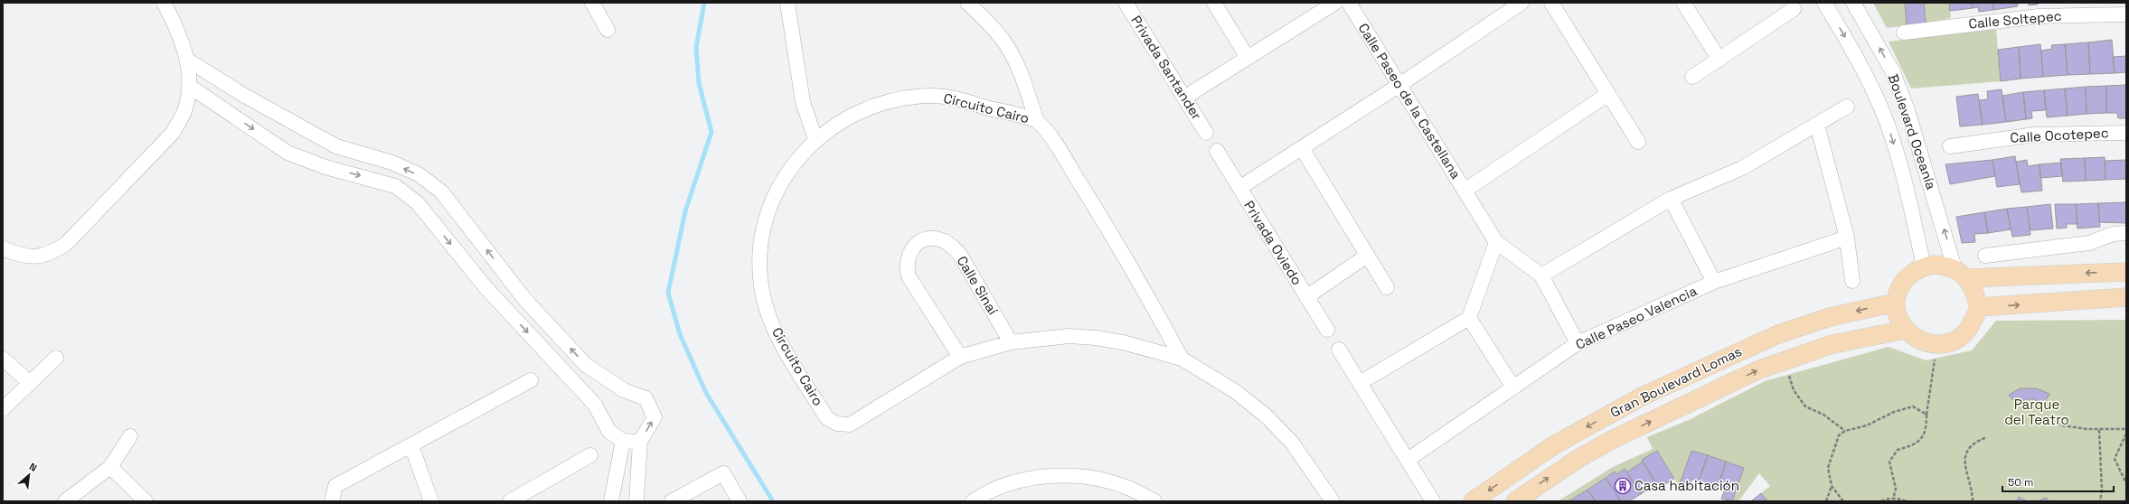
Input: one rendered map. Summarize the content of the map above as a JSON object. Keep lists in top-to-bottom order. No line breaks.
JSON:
{"streets":{"main road":["Gran Boulevard Lomas"],"street":["Calle Soltepec","Privada Santander","Calle Paseo de la Castellana","Circuito Cairo","Boulevard Oceanía","Calle Ocotepec","Privada Oviedo","Calle Sinaí","Calle Paseo Valencia"]},"crossings":[["Calle Paseo de la Castellana","Privada Oviedo"],["Circuito Cairo","Calle Sinaí"],["Boulevard Oceanía","Gran Boulevard Lomas"]],"parks":["Parque del Teatro"],"places":{"building":["Casa habitación"]},"scale_bar":"50 m","north":"top right"}
